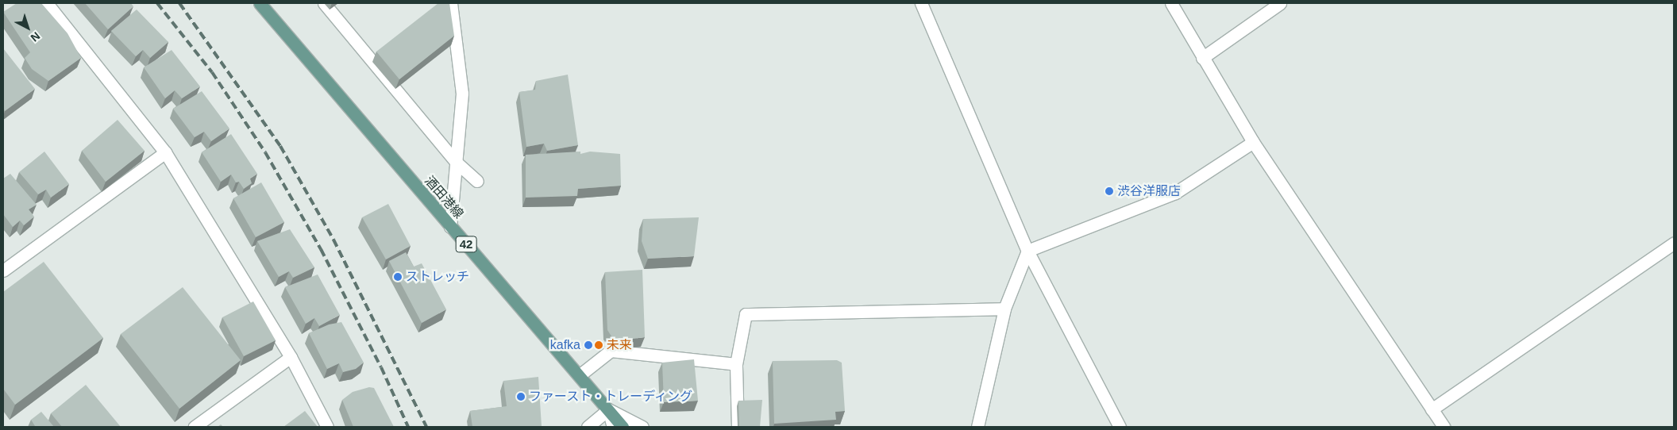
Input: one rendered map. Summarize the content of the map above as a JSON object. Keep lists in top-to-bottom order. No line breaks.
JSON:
{"streets":{"main road":["酒田港線","42"]},"places":["渋谷洋服店","ストレッチ","kafka","未来","ファースト・トレーディング"],"north":"bottom right"}
